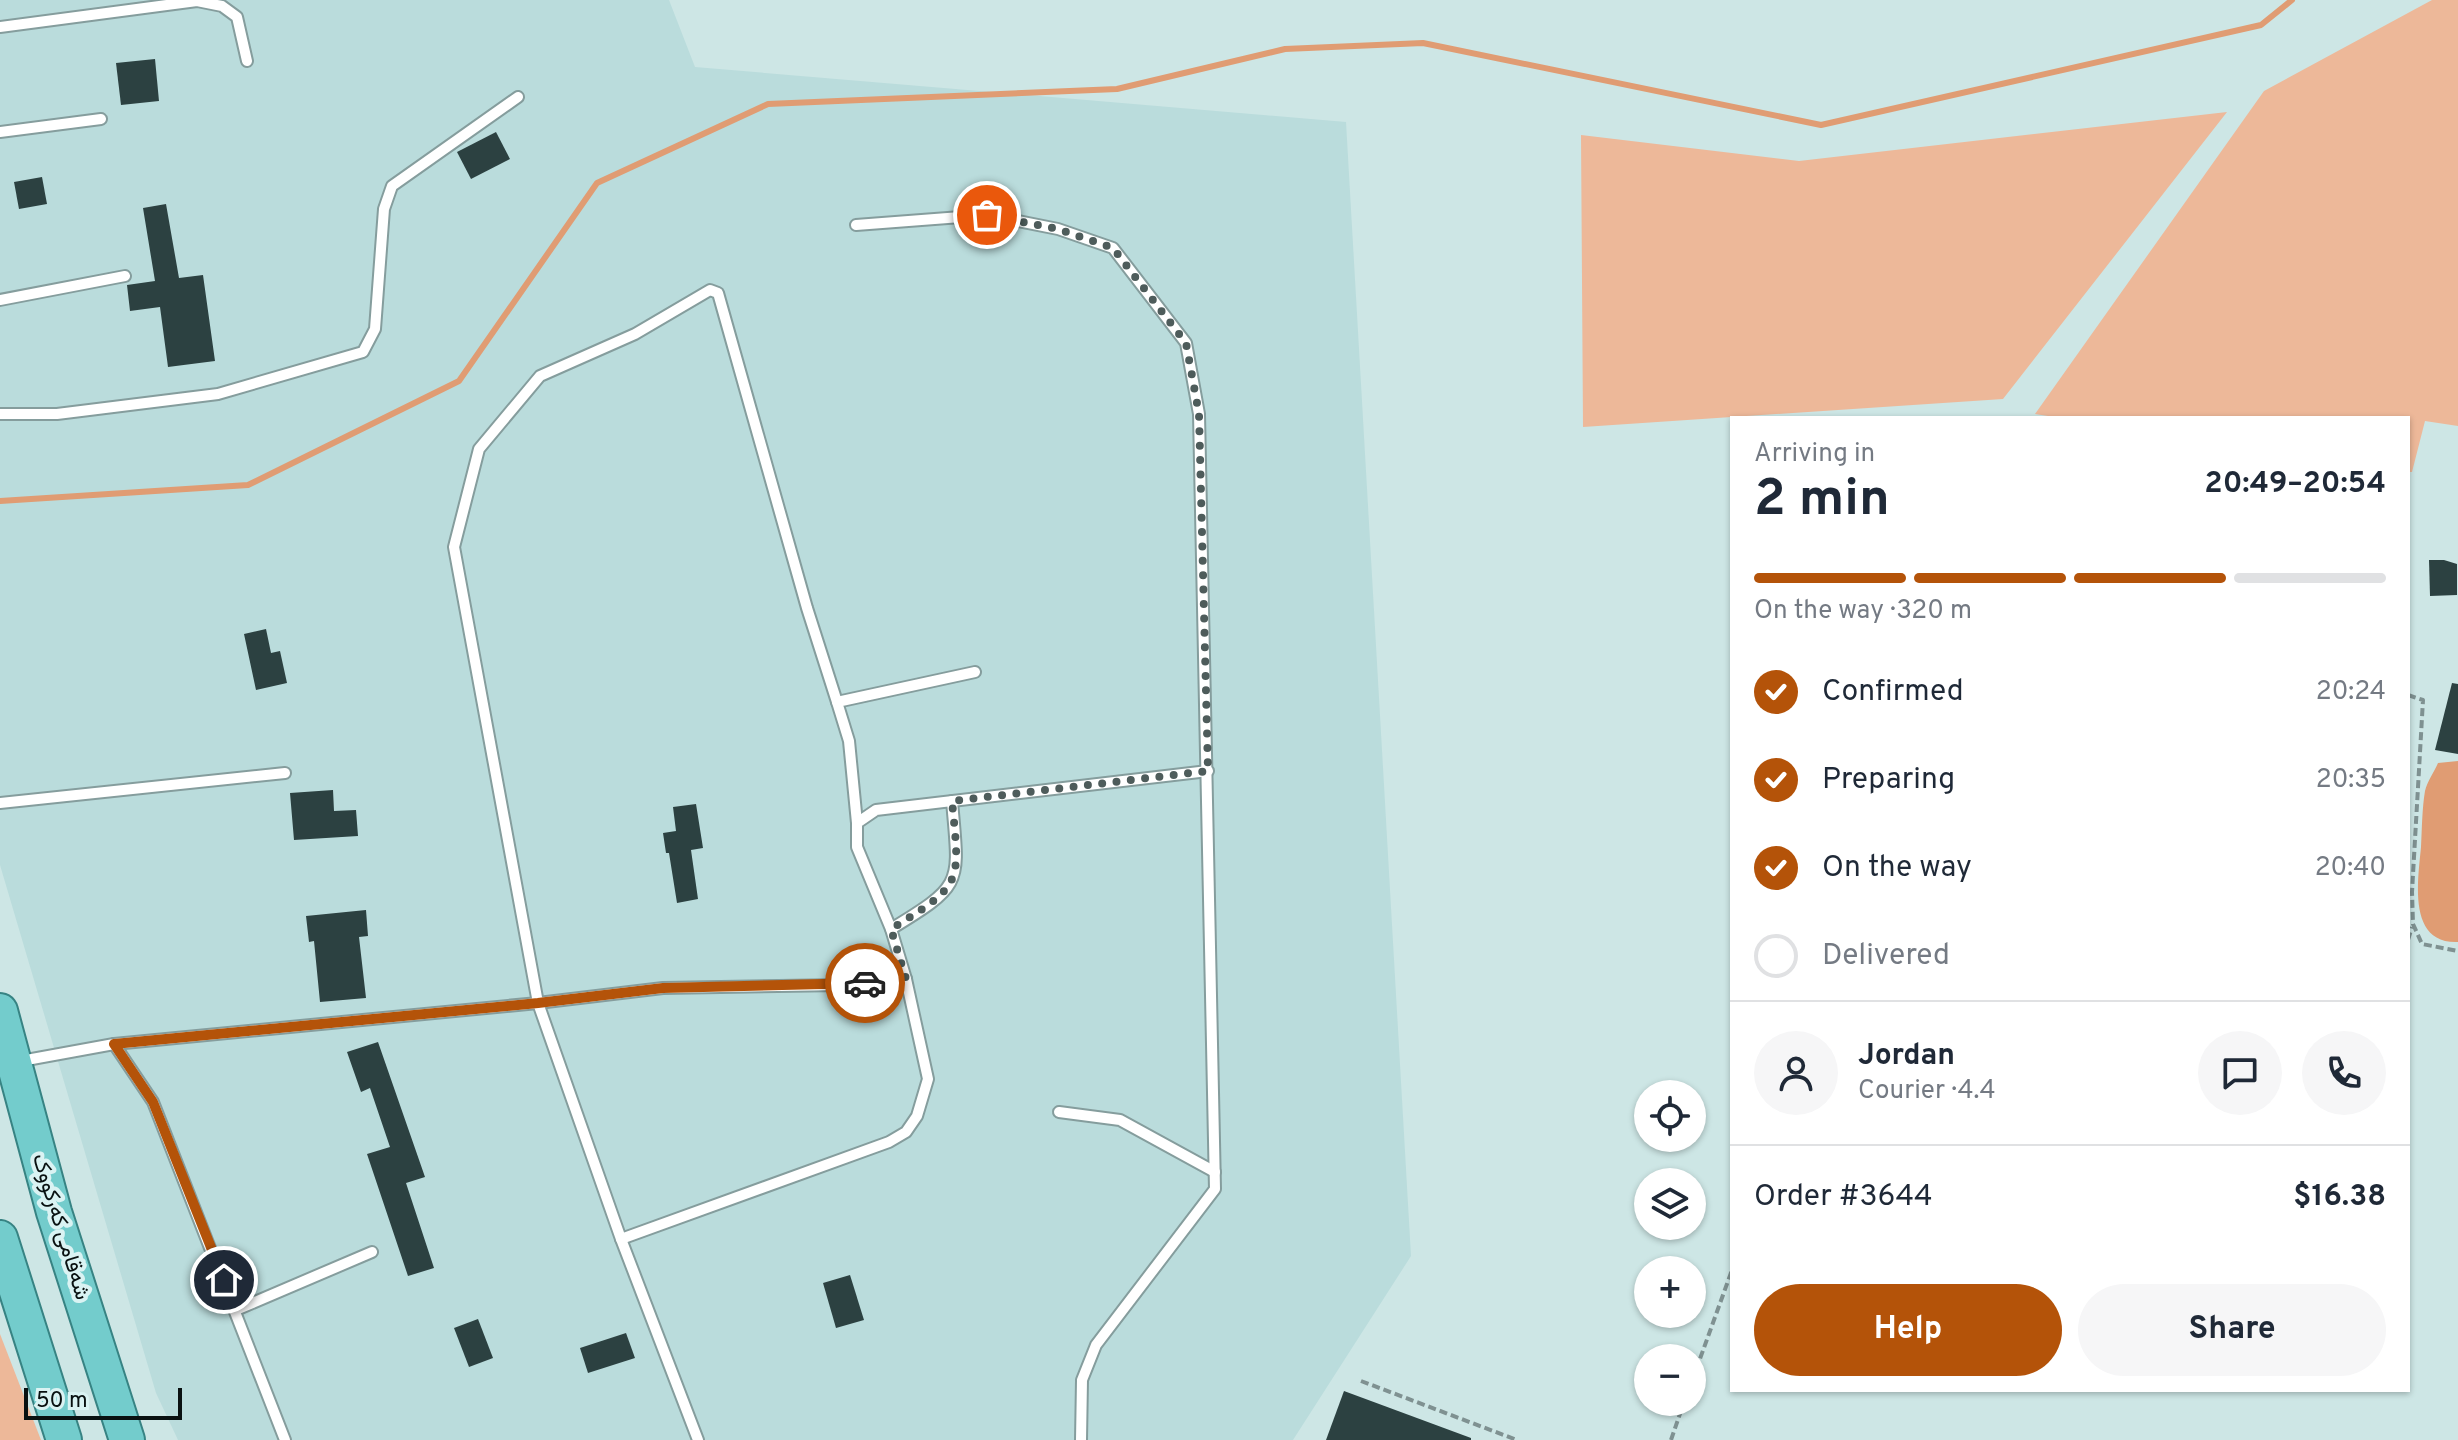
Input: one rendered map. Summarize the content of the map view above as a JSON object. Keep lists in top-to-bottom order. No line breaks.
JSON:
{"streets":{"highway":["شەقامی کەرکووک"]},"scale_bar":"50 m","page":{"heading":["2 min","Arriving in","20:49–20:54"],"panel":["Jordan","Courier · 4.4","Order #3644","$16.38"],"bar":"On the way · 320 m","list":[["Confirmed","20:24"],["Preparing","20:35"],["On the way","20:40"],"Delivered"],"map_buttons":["+","−"],"buttons":["Help","Share"],"scale":"50 m"}}
